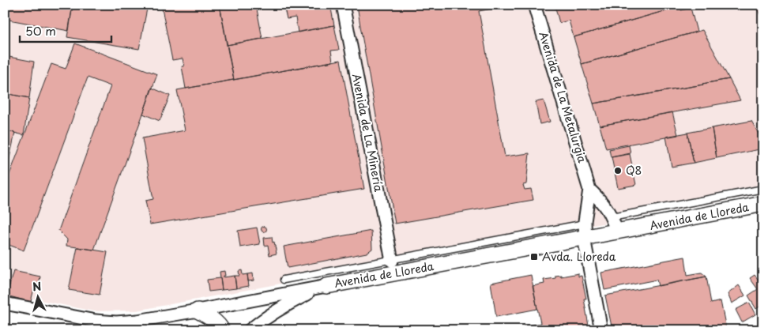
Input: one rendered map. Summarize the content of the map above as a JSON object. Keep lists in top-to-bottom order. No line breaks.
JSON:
{"streets":{"street":["Avenida de La Metalurgia","Avenida de La Minería","Avenida de Lloreda"]},"crossings":[["Avenida de La Minería","Avenida de Lloreda"]],"places":{"other":["Q8"],"transit":["Avda. Lloreda"]},"scale_bar":"50 m","north":"top"}
